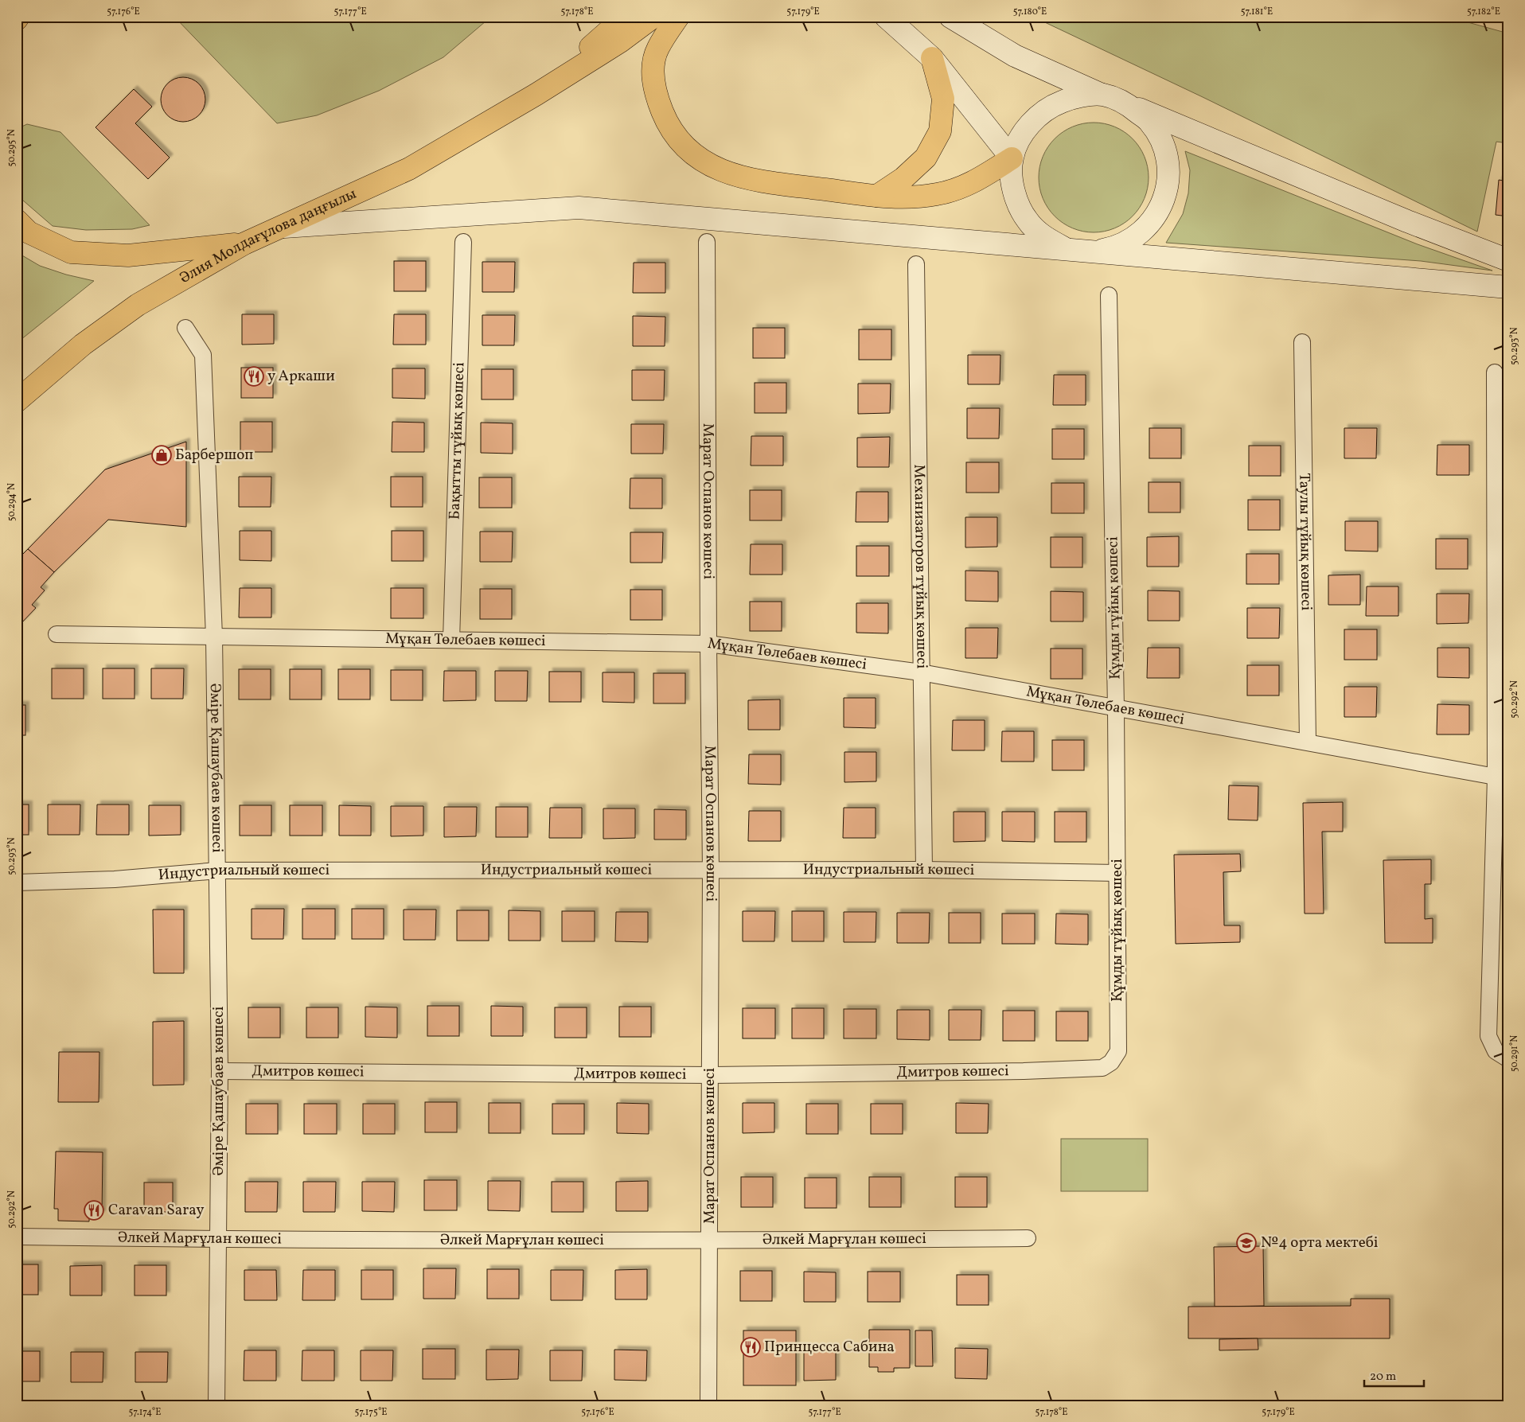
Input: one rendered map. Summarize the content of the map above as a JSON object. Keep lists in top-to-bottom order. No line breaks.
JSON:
{"streets":{"main road":["Әлия Молдағұлова даңғылы"],"street":["Бақытты тұйық көшесі","Марат Оспанов көшесі","Таулы тұйық көшесі","Механизаторов тұйық көшесі","Құмды тұйық көшесі","Мұқан Төлебаев көшесі","Әміре Қашаубаев көшесі","Индустриальный көшесі","Дмитров көшесі","Әлкей Марғұлан көшесі"]},"crossings":[["Бақытты тұйық көшесі","Мұқан Төлебаев көшесі"],["Марат Оспанов көшесі","Мұқан Төлебаев көшесі"],["Марат Оспанов көшесі","Индустриальный көшесі"],["Марат Оспанов көшесі","Дмитров көшесі"],["Марат Оспанов көшесі","Әлкей Марғұлан көшесі"],["Таулы тұйық көшесі","Мұқан Төлебаев көшесі"],["Механизаторов тұйық көшесі","Мұқан Төлебаев көшесі"],["Механизаторов тұйық көшесі","Индустриальный көшесі"],["Құмды тұйық көшесі","Мұқан Төлебаев көшесі"],["Құмды тұйық көшесі","Индустриальный көшесі"],["Құмды тұйық көшесі","Дмитров көшесі"],["Мұқан Төлебаев көшесі","Әміре Қашаубаев көшесі"],["Әміре Қашаубаев көшесі","Индустриальный көшесі"],["Әміре Қашаубаев көшесі","Дмитров көшесі"],["Әміре Қашаубаев көшесі","Әлкей Марғұлан көшесі"]],"places":{"restaurant":["у Аркаши","Caravan Saray","Принцесса Сабина"],"shop":["Барбершоп"],"school or university":["№4 орта мектебі"]},"scale_bar":"20 m","coordinates":["57.176°E","57.177°E","57.178°E","57.179°E","57.180°E","57.181°E","57.182°E","50.295°N","50.293°N","50.294°N","50.292°N","50.291°N","57.174°E","57.175°E"]}
